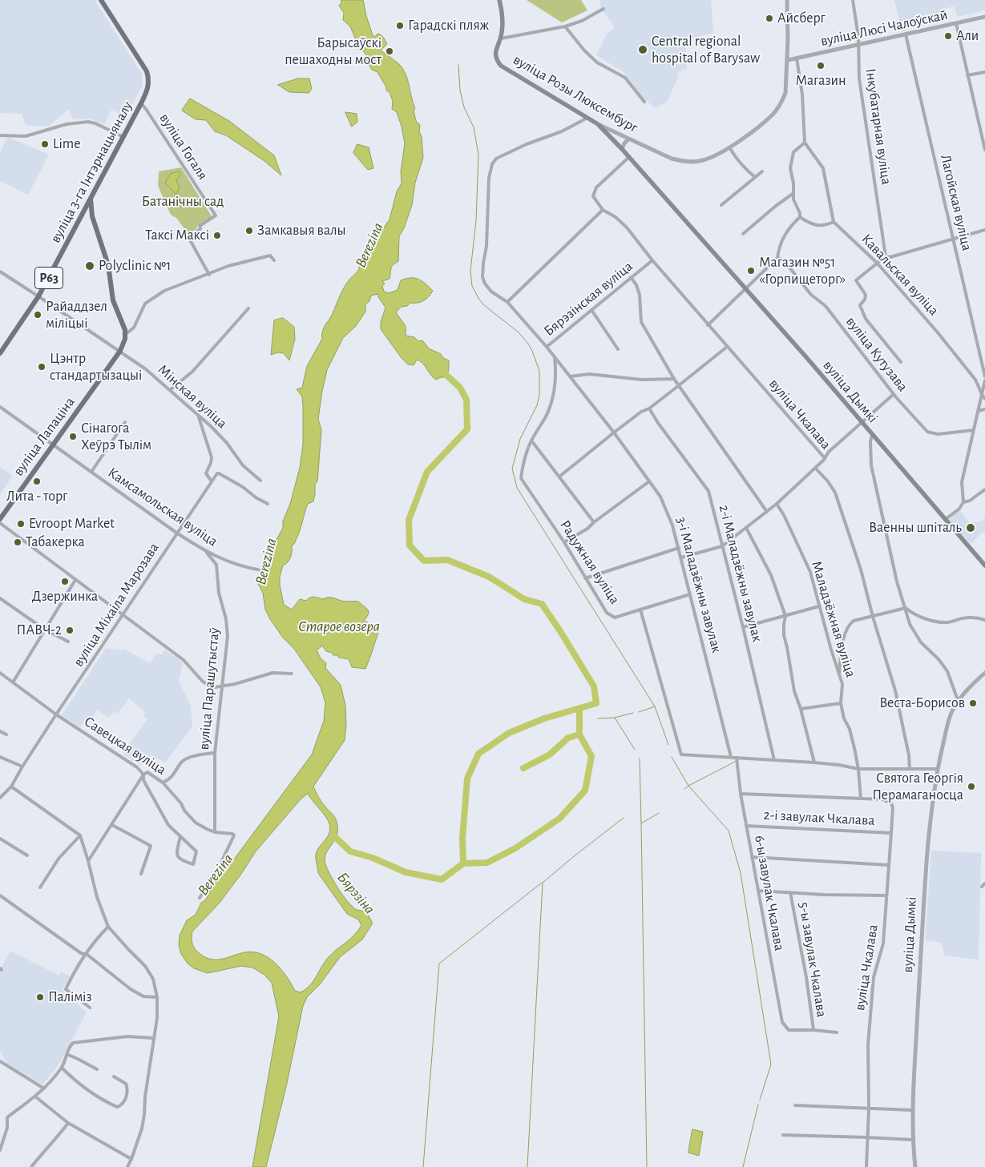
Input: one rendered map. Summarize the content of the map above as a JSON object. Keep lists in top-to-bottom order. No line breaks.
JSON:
{"streets":{"main road":["вуліца Розы Люксембург","вуліца 3-га Інтэрнацыяналу","Р63","вуліца Дымкі","вуліца Лапаціна"],"street":["вуліца Люсі Чалоўскай","Інкубатарная вуліца","вуліца Гогаля","Лагойская вуліца","Кавальская вуліца","Бярэзінская вуліца","вуліца Кутузава","Мінская вуліца","вуліца Чкалава","Камсамольская вуліца","Радужная вуліца","2-і Маладзёжны завулак","3-і Маладзёжны завулак","вуліца Міхаіла Марозава","Маладзёжная вуліца","вуліца Парашутыстаў","Савецкая вуліца","2-і завулак Чкалава","6-ы завулак Чкалава","5-ы завулак Чкалава"]},"crossings":[["вуліца Люсі Чалоўскай","вуліца Розы Люксембург"],["вуліца Люсі Чалоўскай","Інкубатарная вуліца"],["вуліца Люсі Чалоўскай","Лагойская вуліца"],["вуліца Розы Люксембург","Бярэзінская вуліца"],["вуліца Розы Люксембург","вуліца Дымкі"],["вуліца Гогаля","вуліца 3-га Інтэрнацыяналу"],["вуліца Гогаля","вуліца Лапаціна"],["вуліца 3-га Інтэрнацыяналу","Мінская вуліца"],["Бярэзінская вуліца","вуліца Чкалава"],["Бярэзінская вуліца","3-і Маладзёжны завулак"],["Мінская вуліца","вуліца Лапаціна"],["вуліца Чкалава","Маладзёжная вуліца"],["вуліца Чкалава","2-і завулак Чкалава"],["вуліца Лапаціна","Камсамольская вуліца"],["Камсамольская вуліца","вуліца Міхаіла Марозава"],["Камсамольская вуліца","вуліца Парашутыстаў"],["Радужная вуліца","3-і Маладзёжны завулак"],["вуліца Міхаіла Марозава","Савецкая вуліца"],["вуліца Парашутыстаў","Савецкая вуліца"],["2-і завулак Чкалава","6-ы завулак Чкалава"],["6-ы завулак Чкалава","5-ы завулак Чкалава"]],"water":["Berezina","Старое возера","Бярэзіна"],"parks":["Батанічны сад"],"places":["Айсберг","Гарадскі пляж","Али","Central regional hospital of Barysaw","Барысаўскі пешаходны мост","Магазин","Lime","Замкавыя валы","Таксі Максі","Polyclinic №1","Магазин №51 «Горпищеторг»","Райаддзел міліцыі","Цэнтр стандартызацыі","Сінагога Хеўрэ Тылім","Лита - торг","Evroopt Market","Ваенны шпіталь","Табакерка","Дзержинка","ПАВЧ-2","Веста-Борисов","Святога Георгія Перамаганосца","Паліміз"]}
